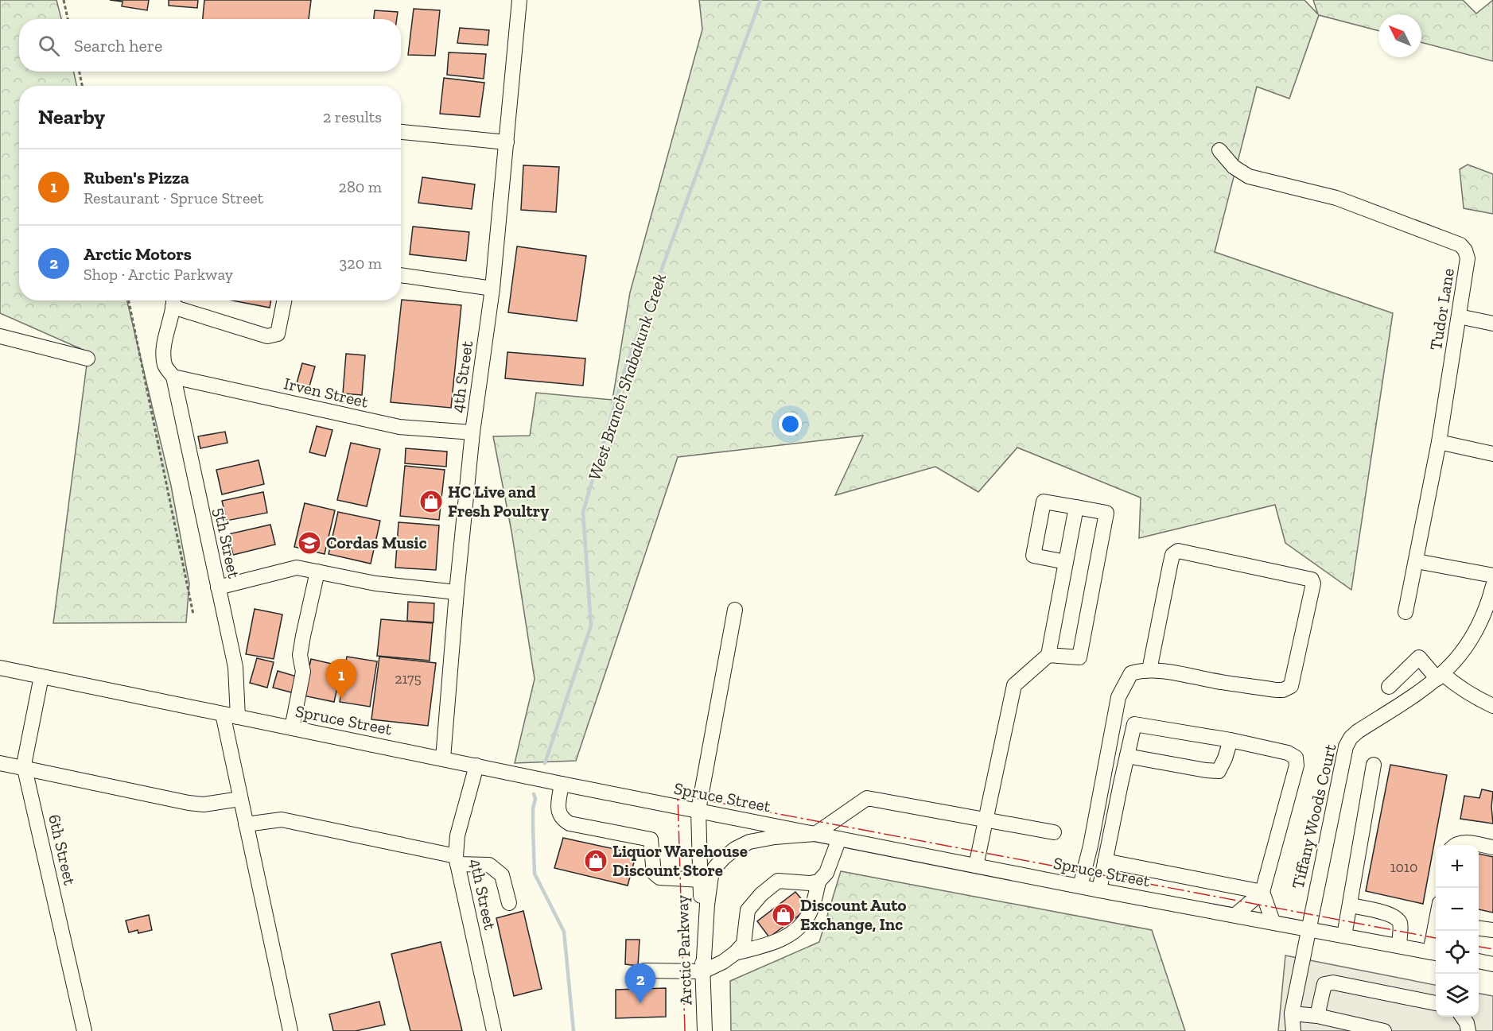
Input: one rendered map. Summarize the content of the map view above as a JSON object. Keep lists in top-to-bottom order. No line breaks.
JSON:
{"streets":{"street":["Tudor Lane","4th Street","Irven Street","5th Street","Spruce Street","Tiffany Woods Court","6th Street","Arctic Parkway"]},"crossings":[["4th Street","Irven Street"],["4th Street","Spruce Street"],["Irven Street","5th Street"],["5th Street","Spruce Street"],["Spruce Street","Tiffany Woods Court"],["Spruce Street","6th Street"],["Spruce Street","Arctic Parkway"]],"water":["West Branch Shabakunk Creek"],"places":{"shop":["HC Live and Fresh Poultry","Liquor Warehouse Discount Store","Discount Auto Exchange, Inc"],"school or university":["Cordas Music"]},"house_numbers":["2175","1010"],"north":"top left","page":{"search":"Search here","heading":["Nearby","2 results"],"list":[{"mark":"1","name":"Ruben's Pizza","note":"Restaurant · Spruce Street","value":"280 m"},{"mark":"2","name":"Arctic Motors","note":"Shop · Arctic Parkway","value":"320 m"}],"pins":["1","2"],"map_buttons":["+","−"]}}
